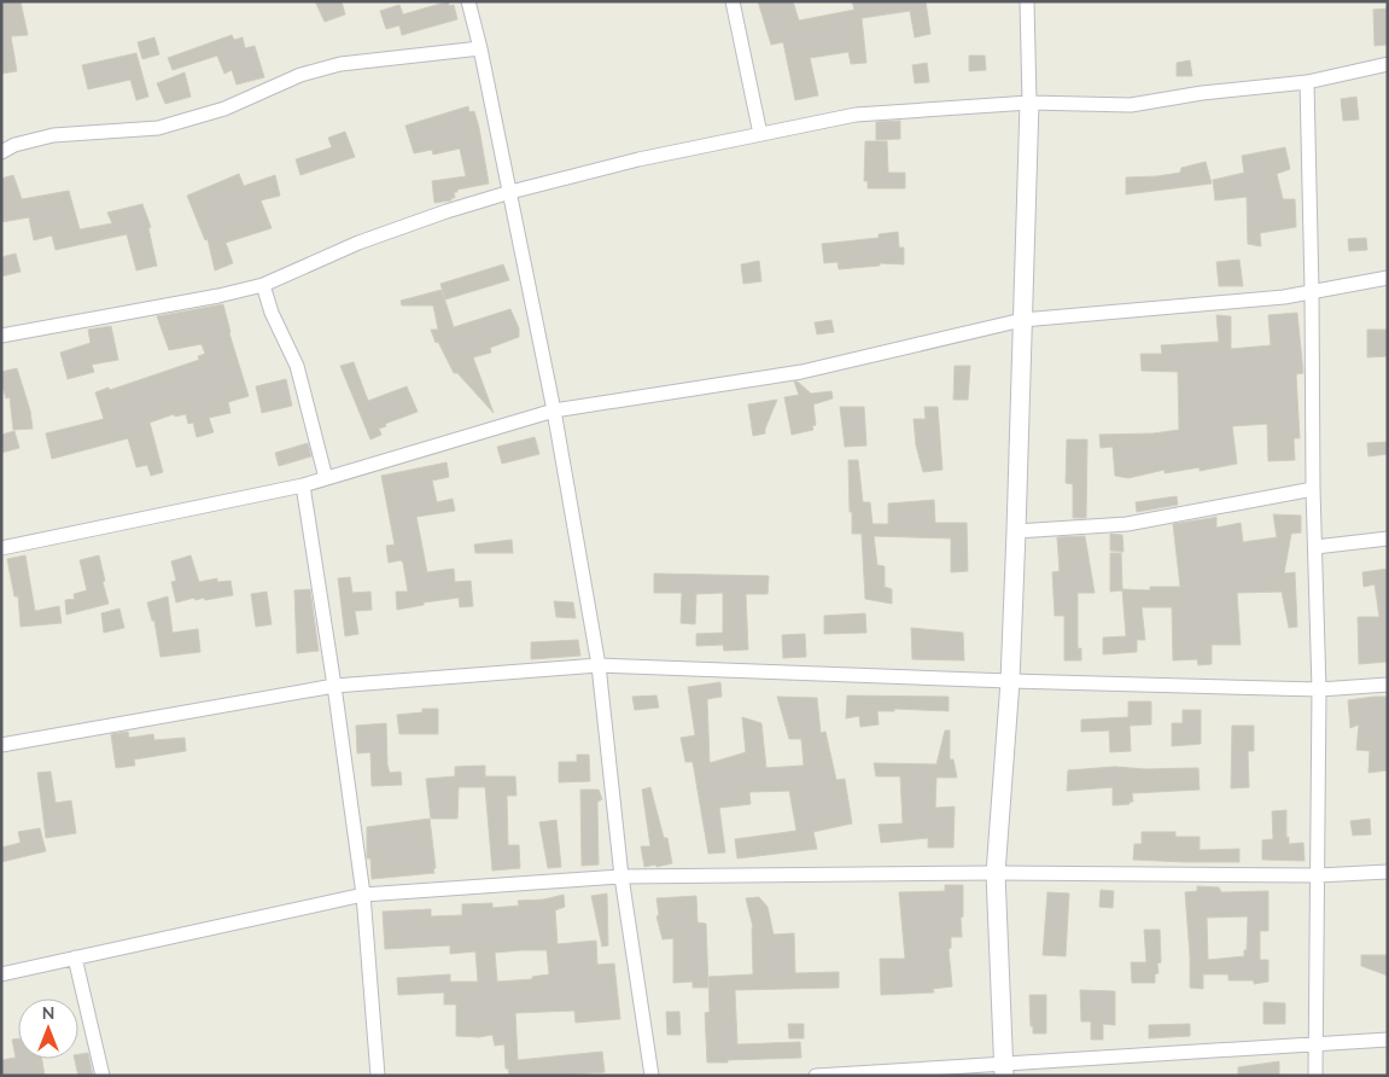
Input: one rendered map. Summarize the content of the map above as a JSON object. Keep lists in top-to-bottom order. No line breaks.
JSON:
{"north":"top"}
